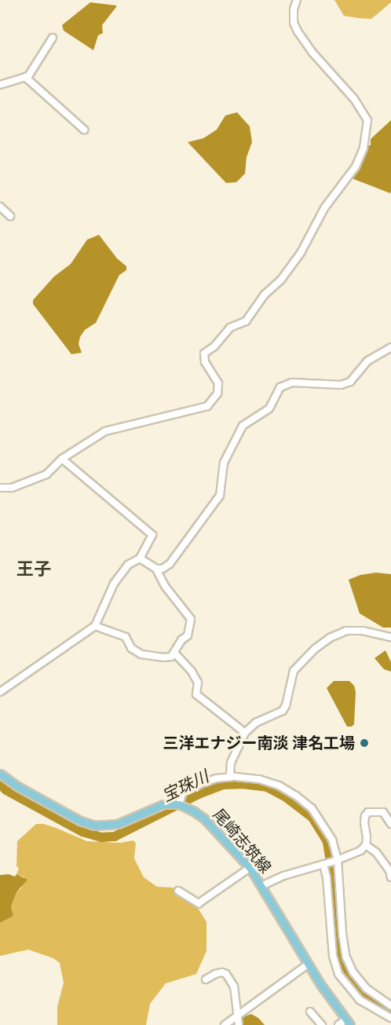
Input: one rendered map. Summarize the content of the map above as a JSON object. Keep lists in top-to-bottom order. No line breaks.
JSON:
{"streets":{"main road":["尾崎志筑線"]},"districts":["王子"],"water":["宝珠川"],"places":["三洋エナジー南淡 津名工場"]}
